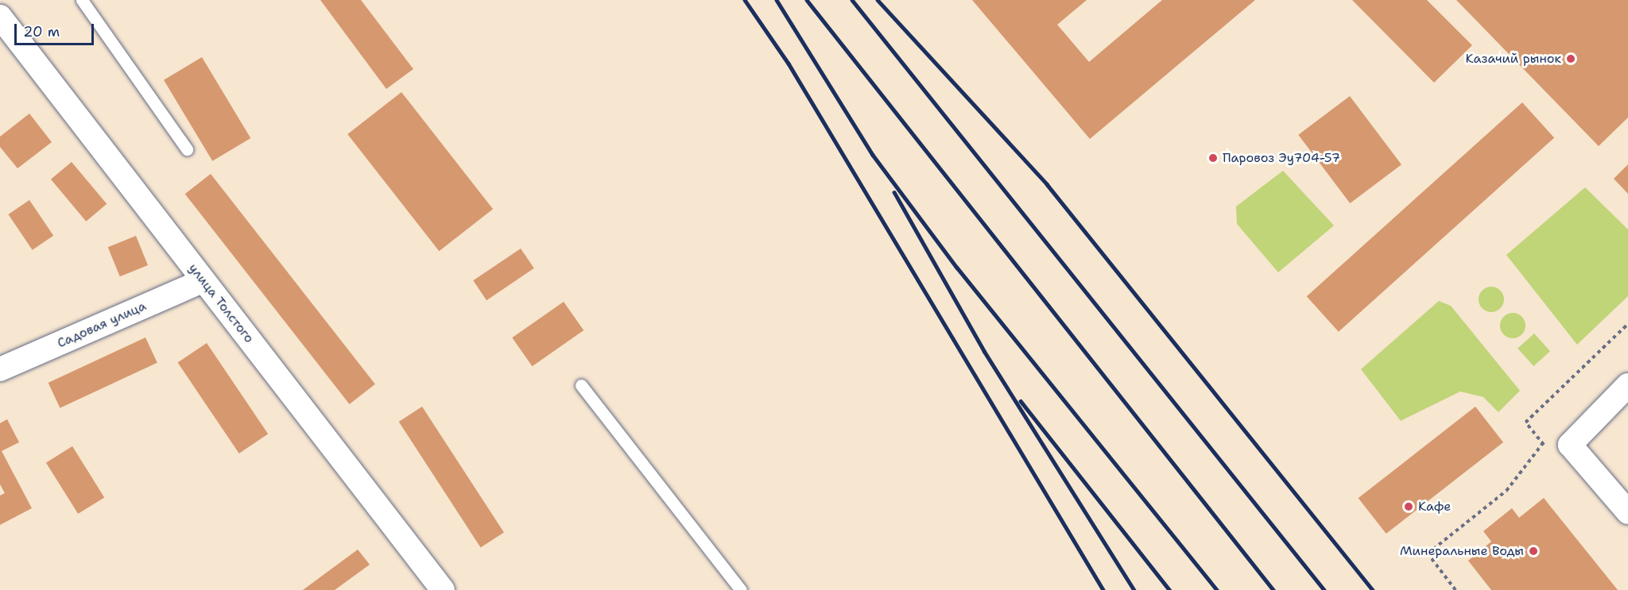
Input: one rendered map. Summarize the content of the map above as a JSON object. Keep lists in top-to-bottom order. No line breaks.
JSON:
{"streets":{"street":["улица Толстого","Садовая улица"]},"crossings":[["улица Толстого","Садовая улица"]],"places":["Казачий рынок","Паровоз Эу704-57","Кафе","Минеральные Воды"],"scale_bar":"20 m"}
